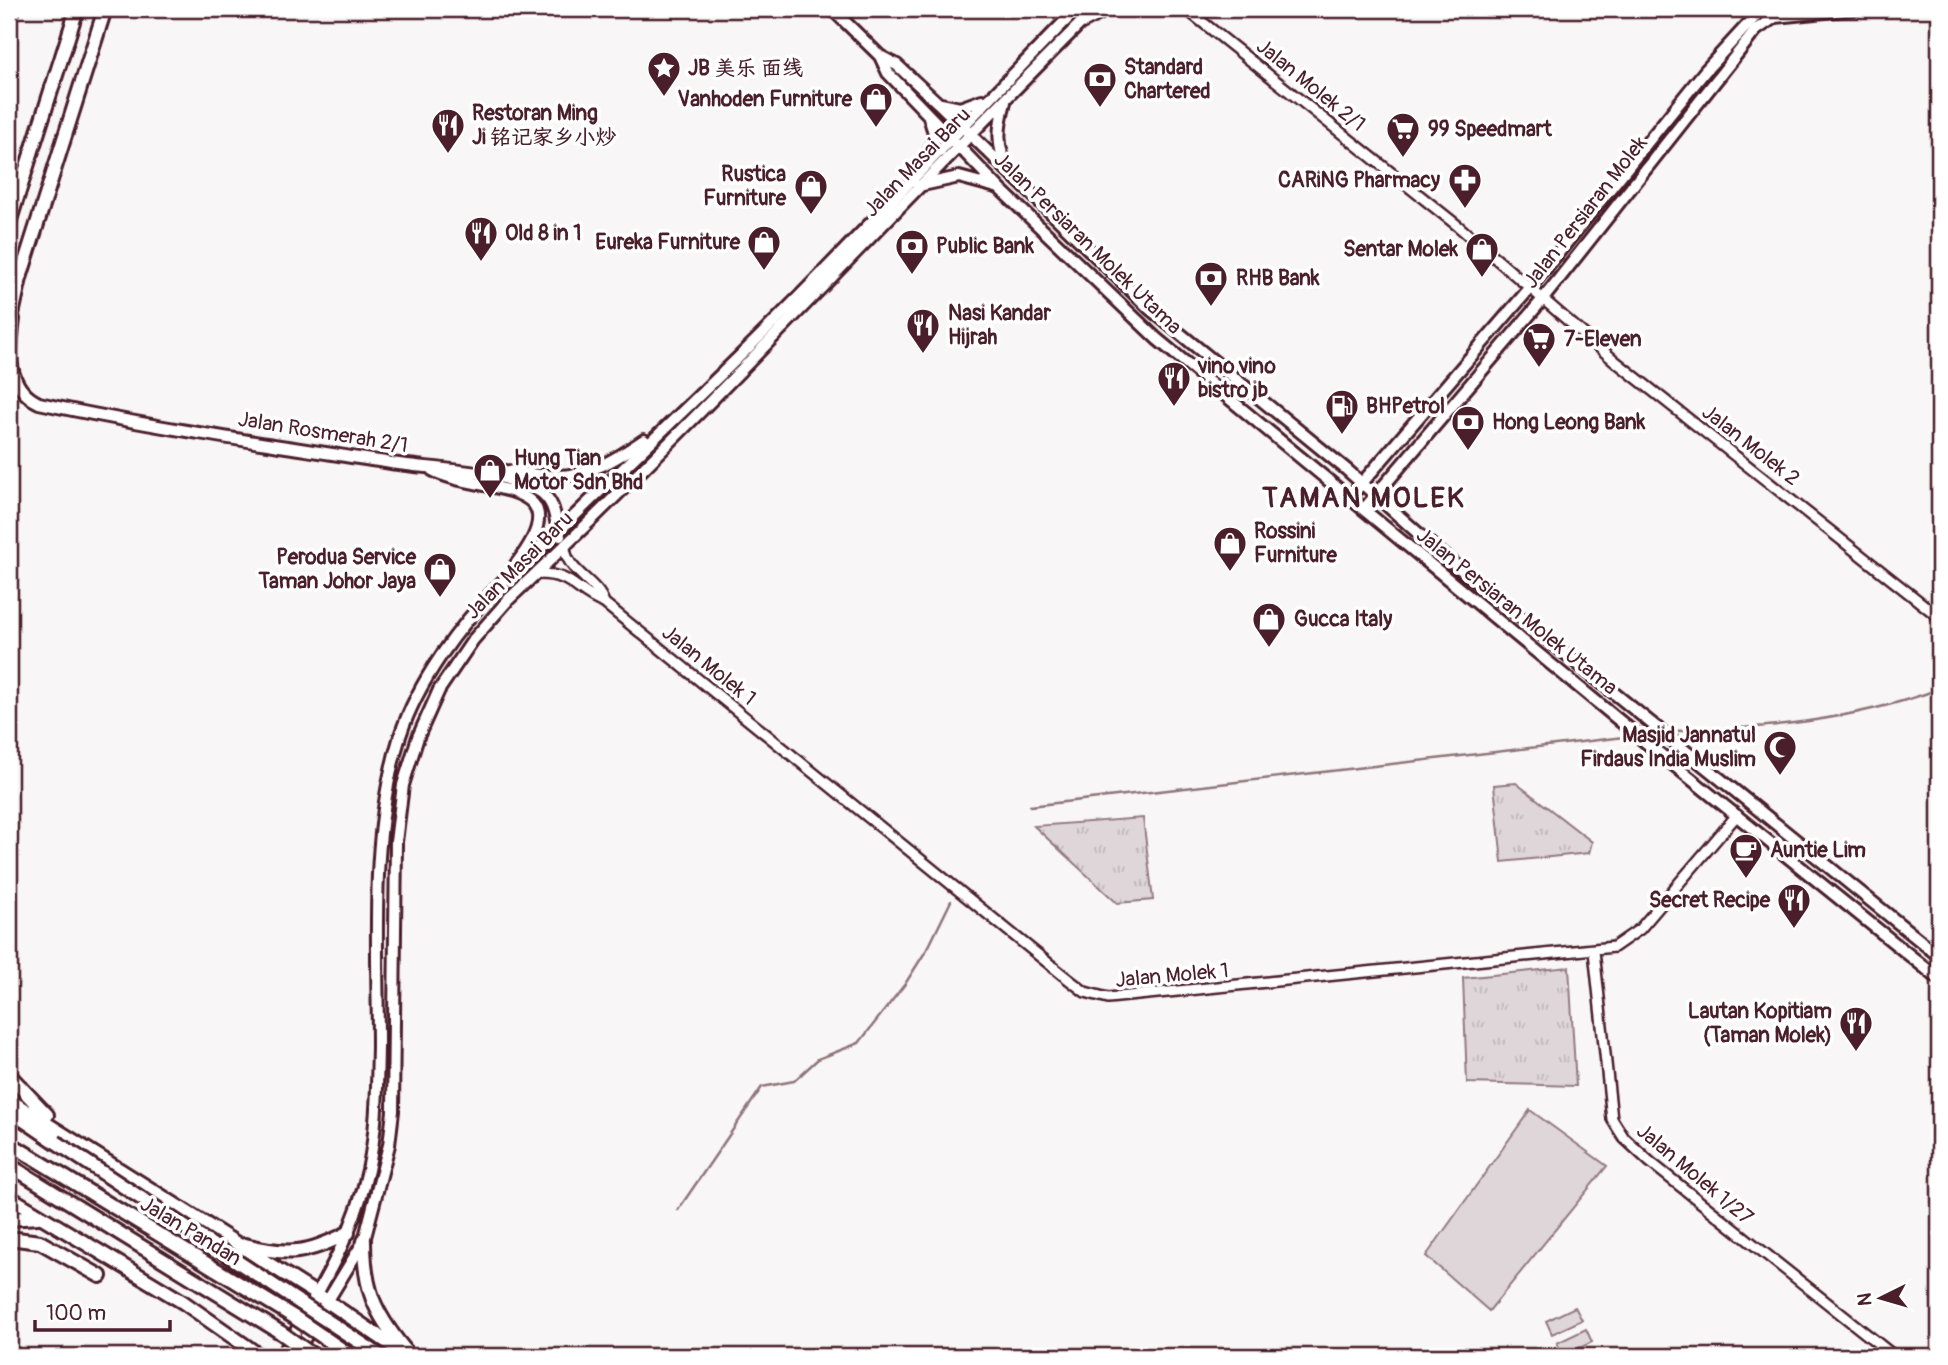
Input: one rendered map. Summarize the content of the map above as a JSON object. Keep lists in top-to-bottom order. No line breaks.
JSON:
{"streets":{"highway":["Jalan Pandan"],"main road":["Jalan Masai Baru","Jalan Persiaran Molek","Jalan Persiaran Molek Utama","Jalan Rosmerah 2/1"],"street":["Jalan Molek 2/1","Jalan Molek 2","Jalan Molek 1","Jalan Molek 1/27"]},"crossings":[["Jalan Molek 2/1","Jalan Persiaran Molek"],["Jalan Molek 2/1","Jalan Molek 2"],["Jalan Masai Baru","Jalan Persiaran Molek Utama"],["Jalan Masai Baru","Jalan Rosmerah 2/1"],["Jalan Masai Baru","Jalan Molek 1"],["Jalan Persiaran Molek","Jalan Persiaran Molek Utama"],["Jalan Persiaran Molek","Jalan Molek 2"],["Jalan Persiaran Molek Utama","Jalan Molek 1"],["Jalan Molek 1","Jalan Molek 1/27"]],"districts":["TAMAN MOLEK"],"places":{"place":["JB 美乐 面线"],"bank":["Standard Chartered","Public Bank","RHB Bank","Hong Leong Bank"],"shop":["Vanhoden Furniture","Rustica Furniture","Eureka Furniture","Sentar Molek","Hung Tian Motor Sdn Bhd","Rossini Furniture","Perodua Service Taman Johor Jaya","Gucca Italy"],"restaurant":["Restoran Ming Ji 铭记家乡小炒","Old 8 in 1","Nasi Kandar Hijrah","vino vino bistro jb","Secret Recipe","Lautan Kopitiam (Taman Molek)"],"supermarket":["99 Speedmart","7-Eleven"],"pharmacy":["CARiNG Pharmacy"],"fuel station":["BHPetrol"],"mosque":["Masjid Jannatul Firdaus India Muslim"],"cafe":["Auntie Lim"]},"scale_bar":"100 m","north":"left"}
